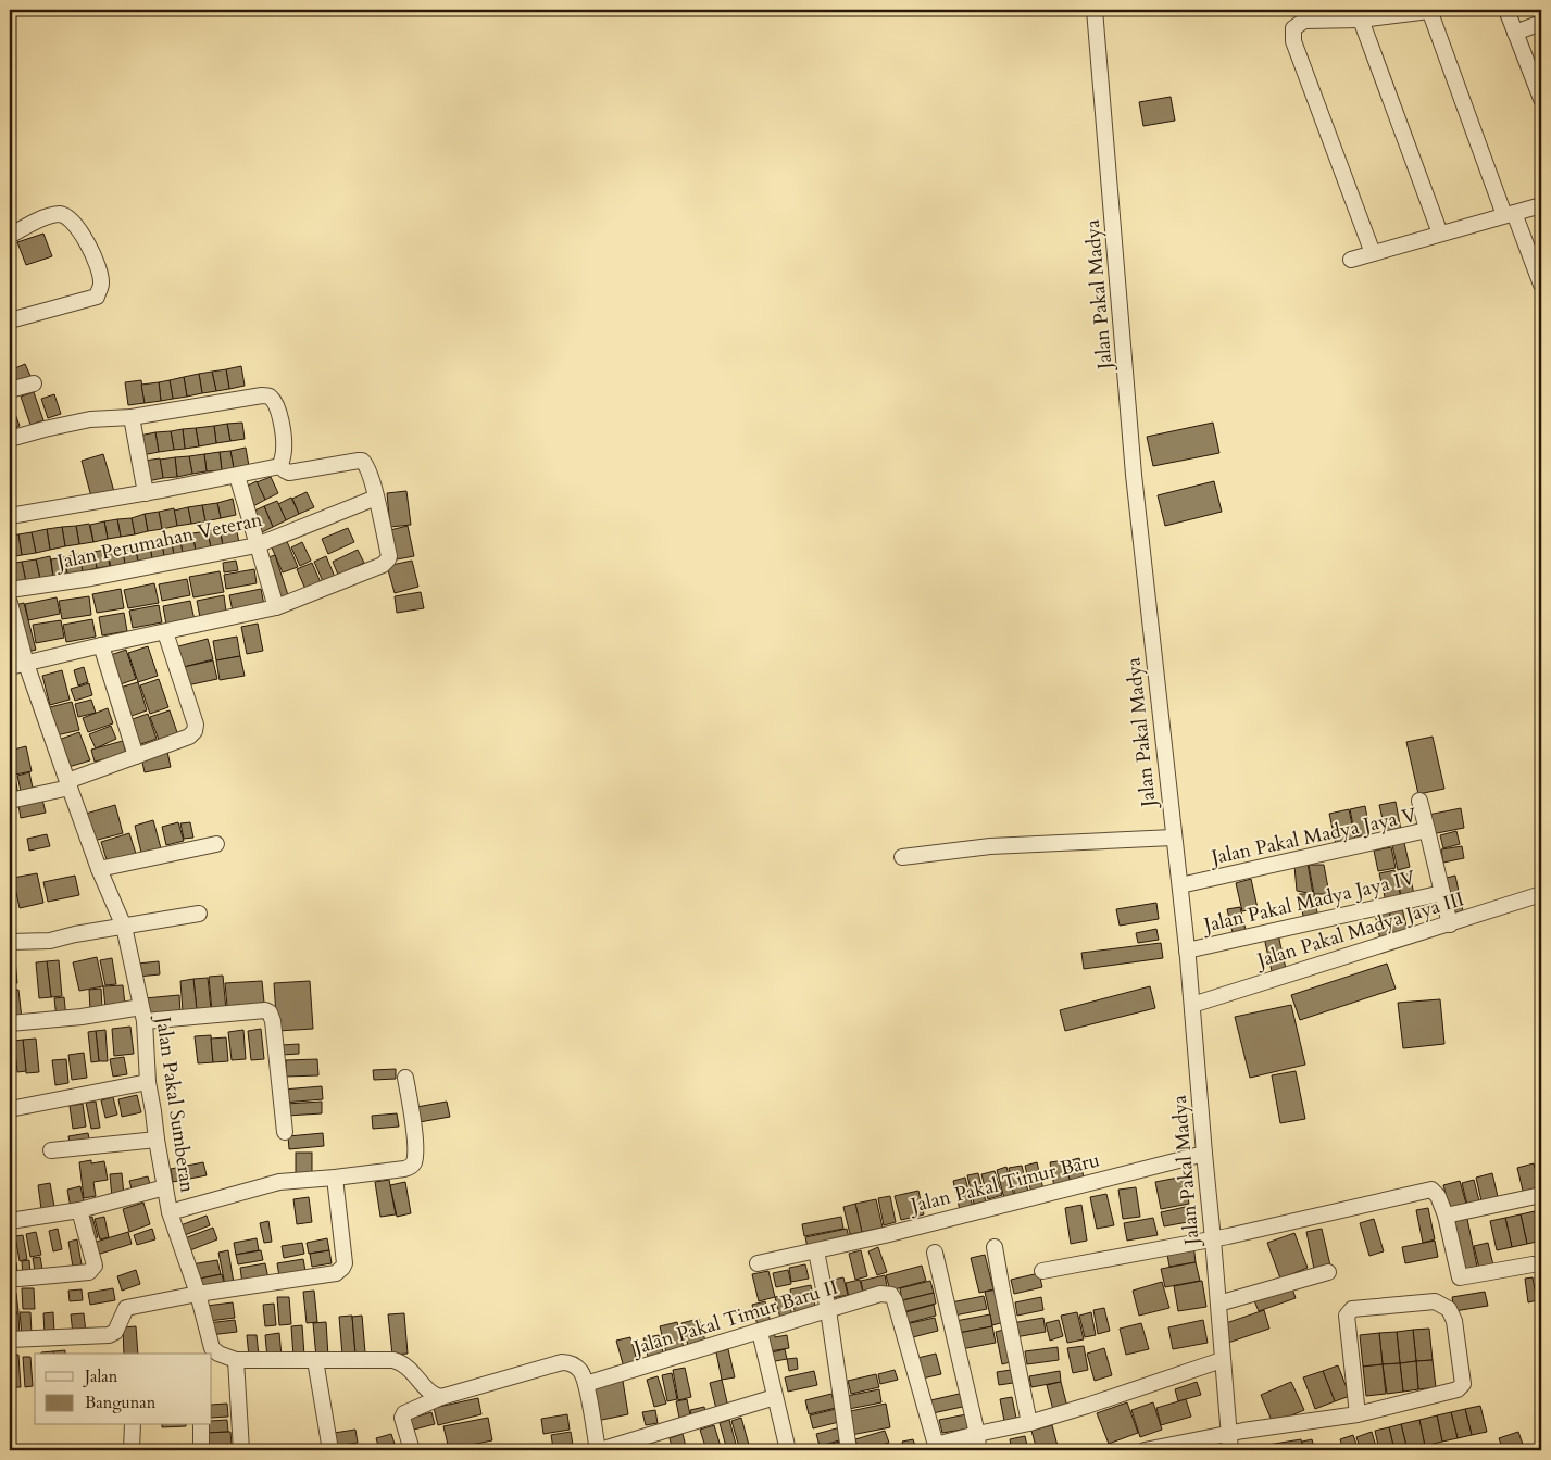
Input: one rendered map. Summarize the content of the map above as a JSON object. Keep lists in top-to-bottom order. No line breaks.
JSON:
{"streets":{"street":["Jalan Pakal Madya","Jalan Perumahan Veteran","Jalan Pakal Madya Jaya V","Jalan Pakal Madya Jaya IV","Jalan Pakal Madya Jaya III","Jalan Pakal Sumberan","Jalan Pakal Timur Baru","Jalan Pakal Timur Baru II"]},"crossings":[["Jalan Pakal Madya","Jalan Pakal Madya Jaya V"],["Jalan Pakal Madya","Jalan Pakal Madya Jaya IV"],["Jalan Pakal Madya","Jalan Pakal Madya Jaya III"],["Jalan Pakal Madya","Jalan Pakal Timur Baru"],["Jalan Pakal Madya Jaya V","Jalan Pakal Madya Jaya IV"],["Jalan Pakal Madya Jaya V","Jalan Pakal Madya Jaya III"]],"legend":["Jalan","Bangunan"]}
